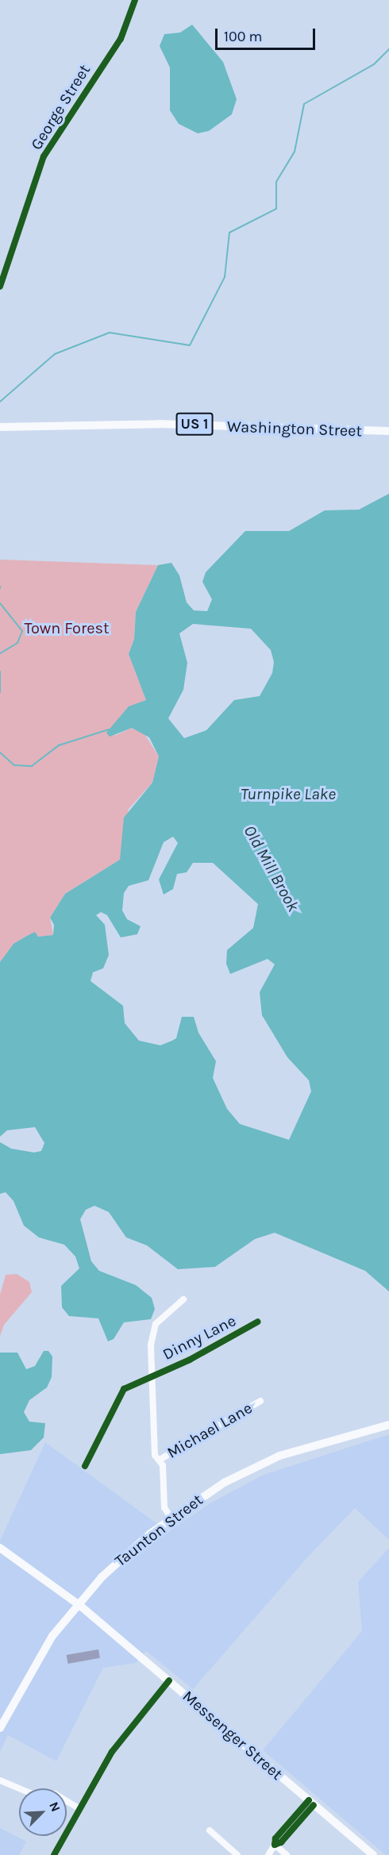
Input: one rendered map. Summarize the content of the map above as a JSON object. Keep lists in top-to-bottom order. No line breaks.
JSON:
{"streets":{"main road":["US 1","Washington Street","Taunton Street","Messenger Street"],"street":["George Street","Dinny Lane","Michael Lane"]},"crossings":[["Taunton Street","Messenger Street"]],"water":["Turnpike Lake","Old Mill Brook"],"parks":["Town Forest"],"scale_bar":"100 m","north":"top right"}
